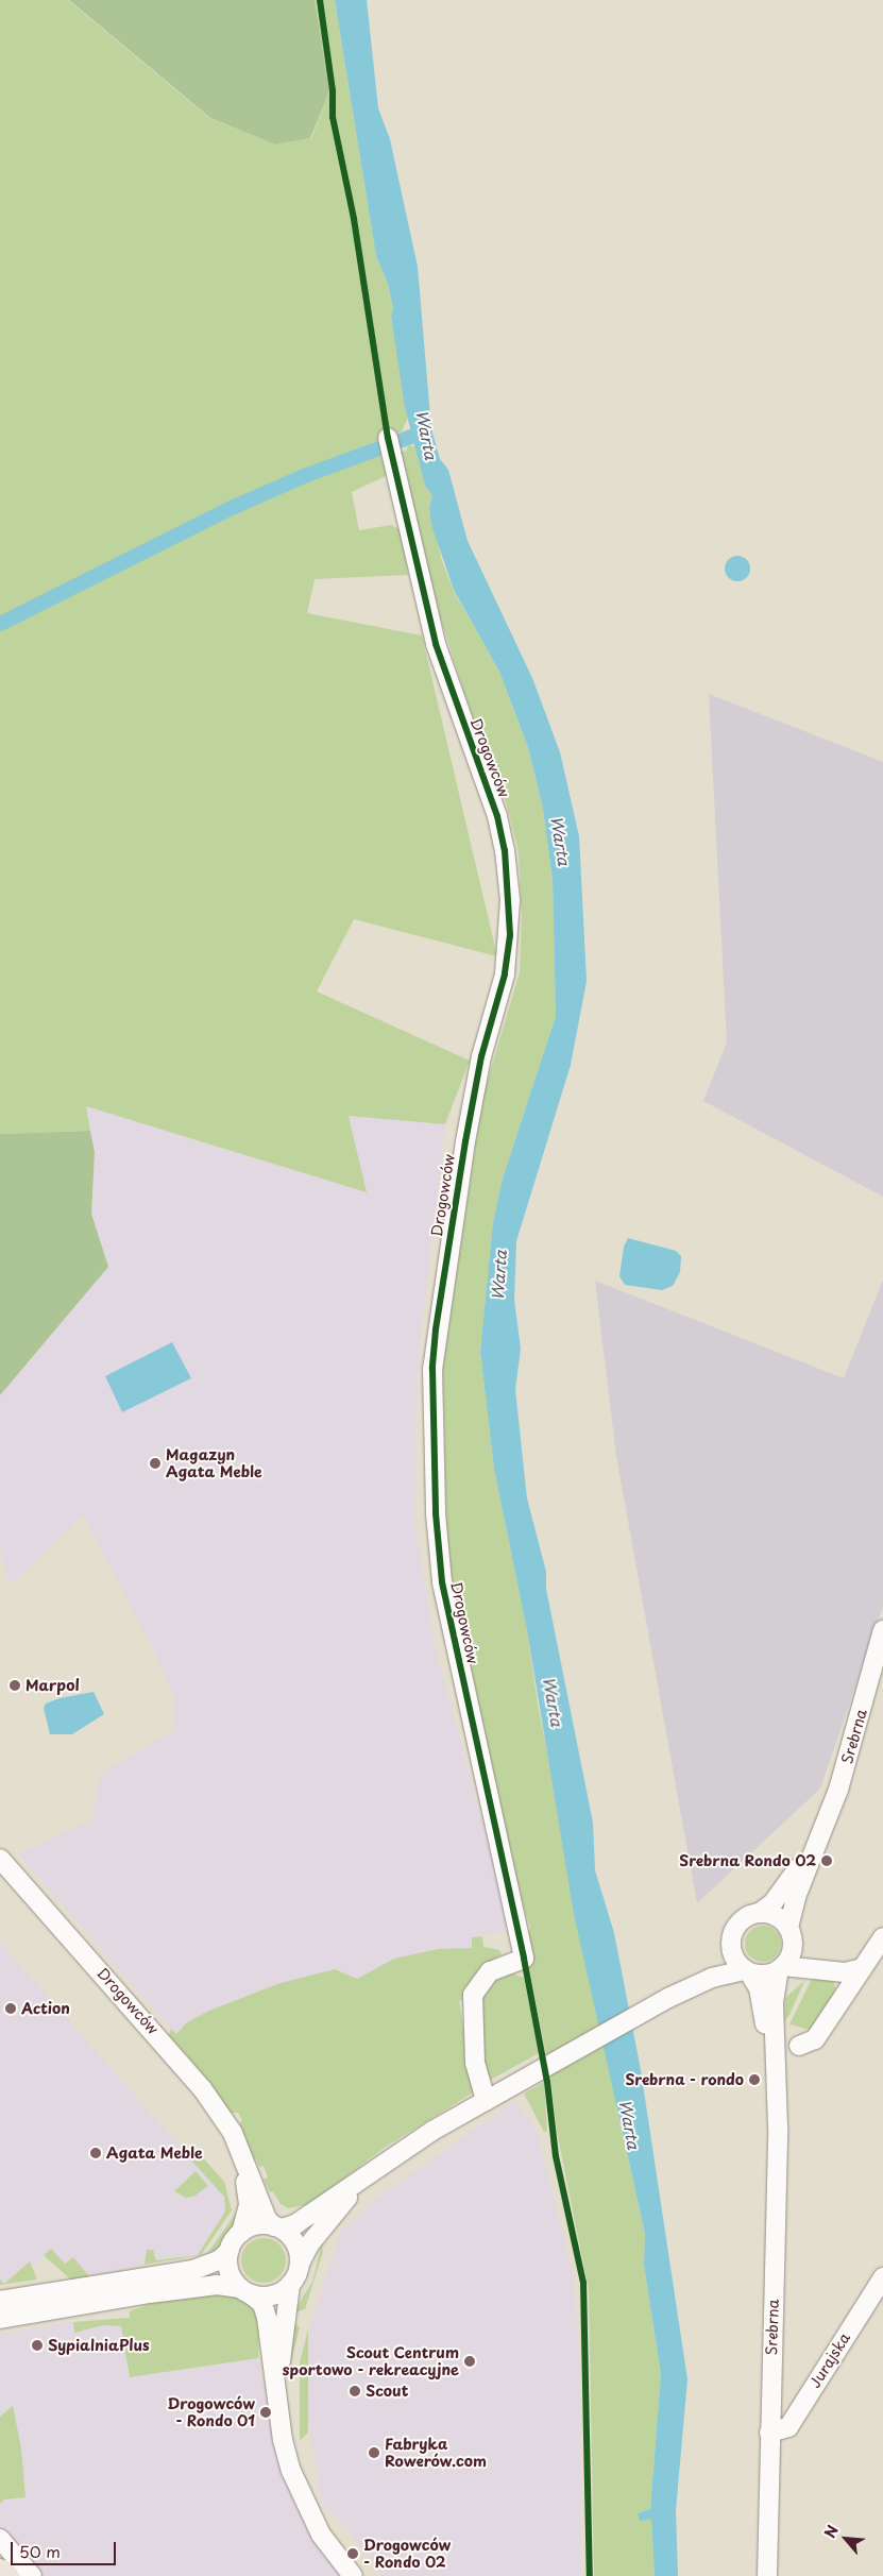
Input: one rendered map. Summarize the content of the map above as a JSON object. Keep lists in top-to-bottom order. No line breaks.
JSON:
{"streets":{"street":["Drogowców","Srebrna","Jurajska"]},"crossings":[["Srebrna","Jurajska"]],"water":["Warta"],"places":["Magazyn Agata Meble","Marpol","Srebrna Rondo 02","Action","Srebrna - rondo","Agata Meble","SypialniaPlus","Scout Centrum sportowo - rekreacyjne","Scout","Drogowców - Rondo 01","Fabryka Rowerów.com","Drogowców - Rondo 02"],"scale_bar":"50 m","north":"top left"}
